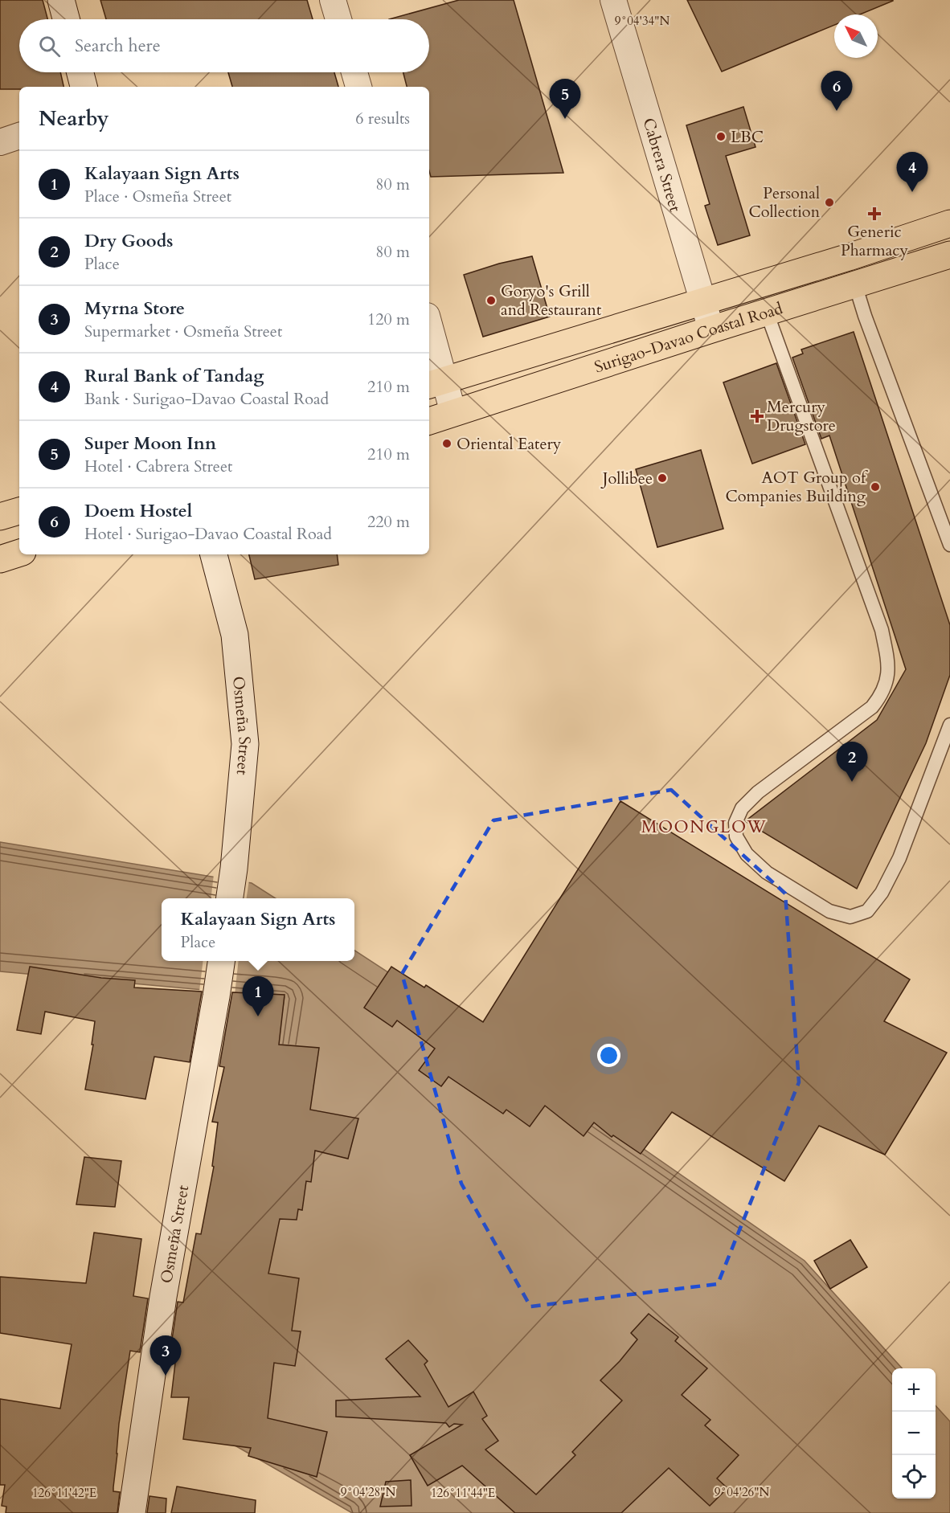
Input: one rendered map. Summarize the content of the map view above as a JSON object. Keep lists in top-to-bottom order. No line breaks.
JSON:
{"streets":{"highway":["Surigao-Davao Coastal Road"],"main road":["Osmeña Street"],"street":["Cabrera Street"]},"crossings":[["Cabrera Street","Surigao-Davao Coastal Road"]],"districts":["MOONGLOW"],"places":{"other":["LBC","Personal Collection","Goryo's Grill and Restaurant","Oriental Eatery","Jollibee","AOT Group of Companies Building"],"health":["Generic Pharmacy","Mercury Drugstore"]},"north":"top left","page":{"search":"Search here","pins":["6","5","4","2","1","3"],"heading":["Nearby","6 results"],"list":[{"mark":"1","name":"Kalayaan Sign Arts","note":"Place · Osmeña Street","value":"80 m"},{"mark":"2","name":"Dry Goods","note":"Place","value":"80 m"},{"mark":"3","name":"Myrna Store","note":"Supermarket · Osmeña Street","value":"120 m"},{"mark":"4","name":"Rural Bank of Tandag","note":"Bank · Surigao-Davao Coastal Road","value":"210 m"},{"mark":"5","name":"Super Moon Inn","note":"Hotel · Cabrera Street","value":"210 m"},{"mark":"6","name":"Doem Hostel","note":"Hotel · Surigao-Davao Coastal Road","value":"220 m"}],"popup":["Kalayaan Sign Arts","Place"],"map_buttons":["+","−"]},"coordinates":["9°04'34\"N","9°04'28\"N","9°04'26\"N","126°11'42\"E","126°11'44\"E"]}
